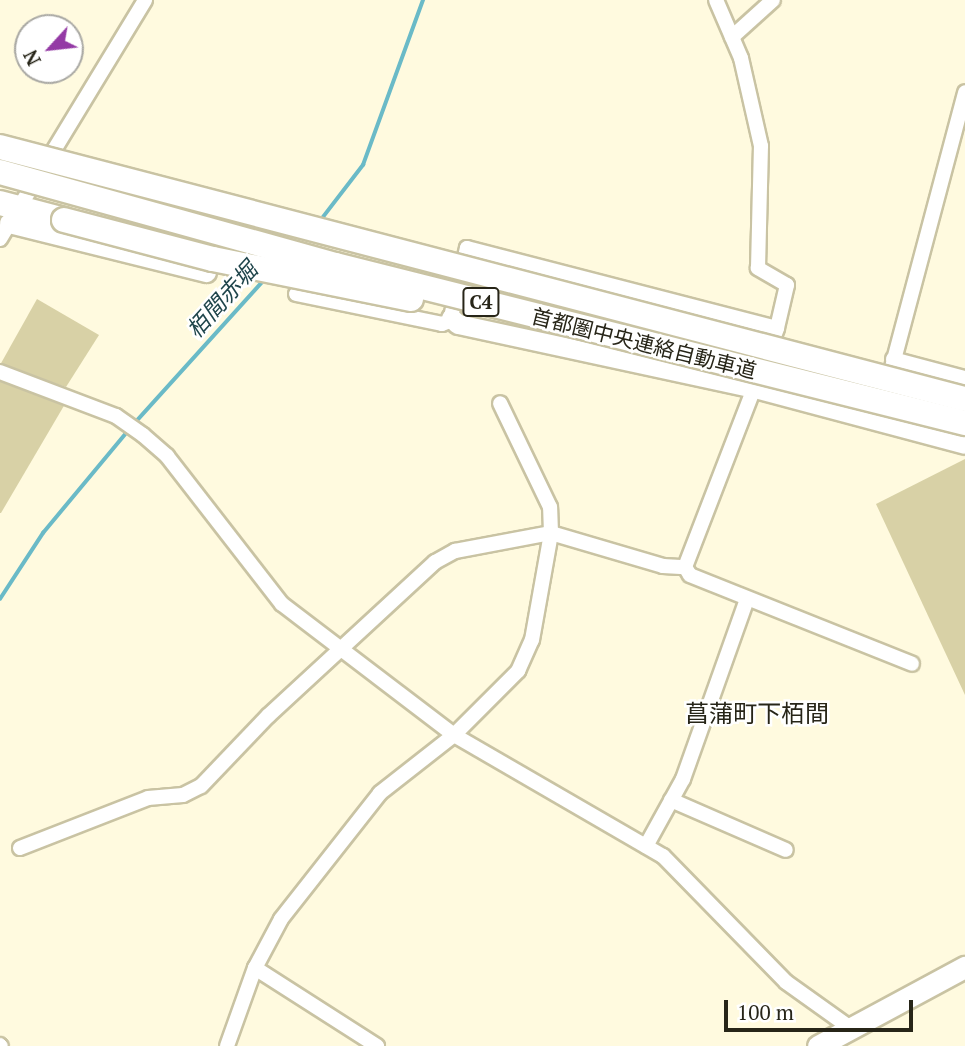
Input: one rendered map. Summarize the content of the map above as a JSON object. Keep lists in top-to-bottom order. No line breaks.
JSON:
{"streets":{"highway":["C4","首都圏中央連絡自動車道"]},"districts":["菖蒲町下栢間"],"water":["栢間赤堀"],"scale_bar":"100 m","north":"bottom left"}
